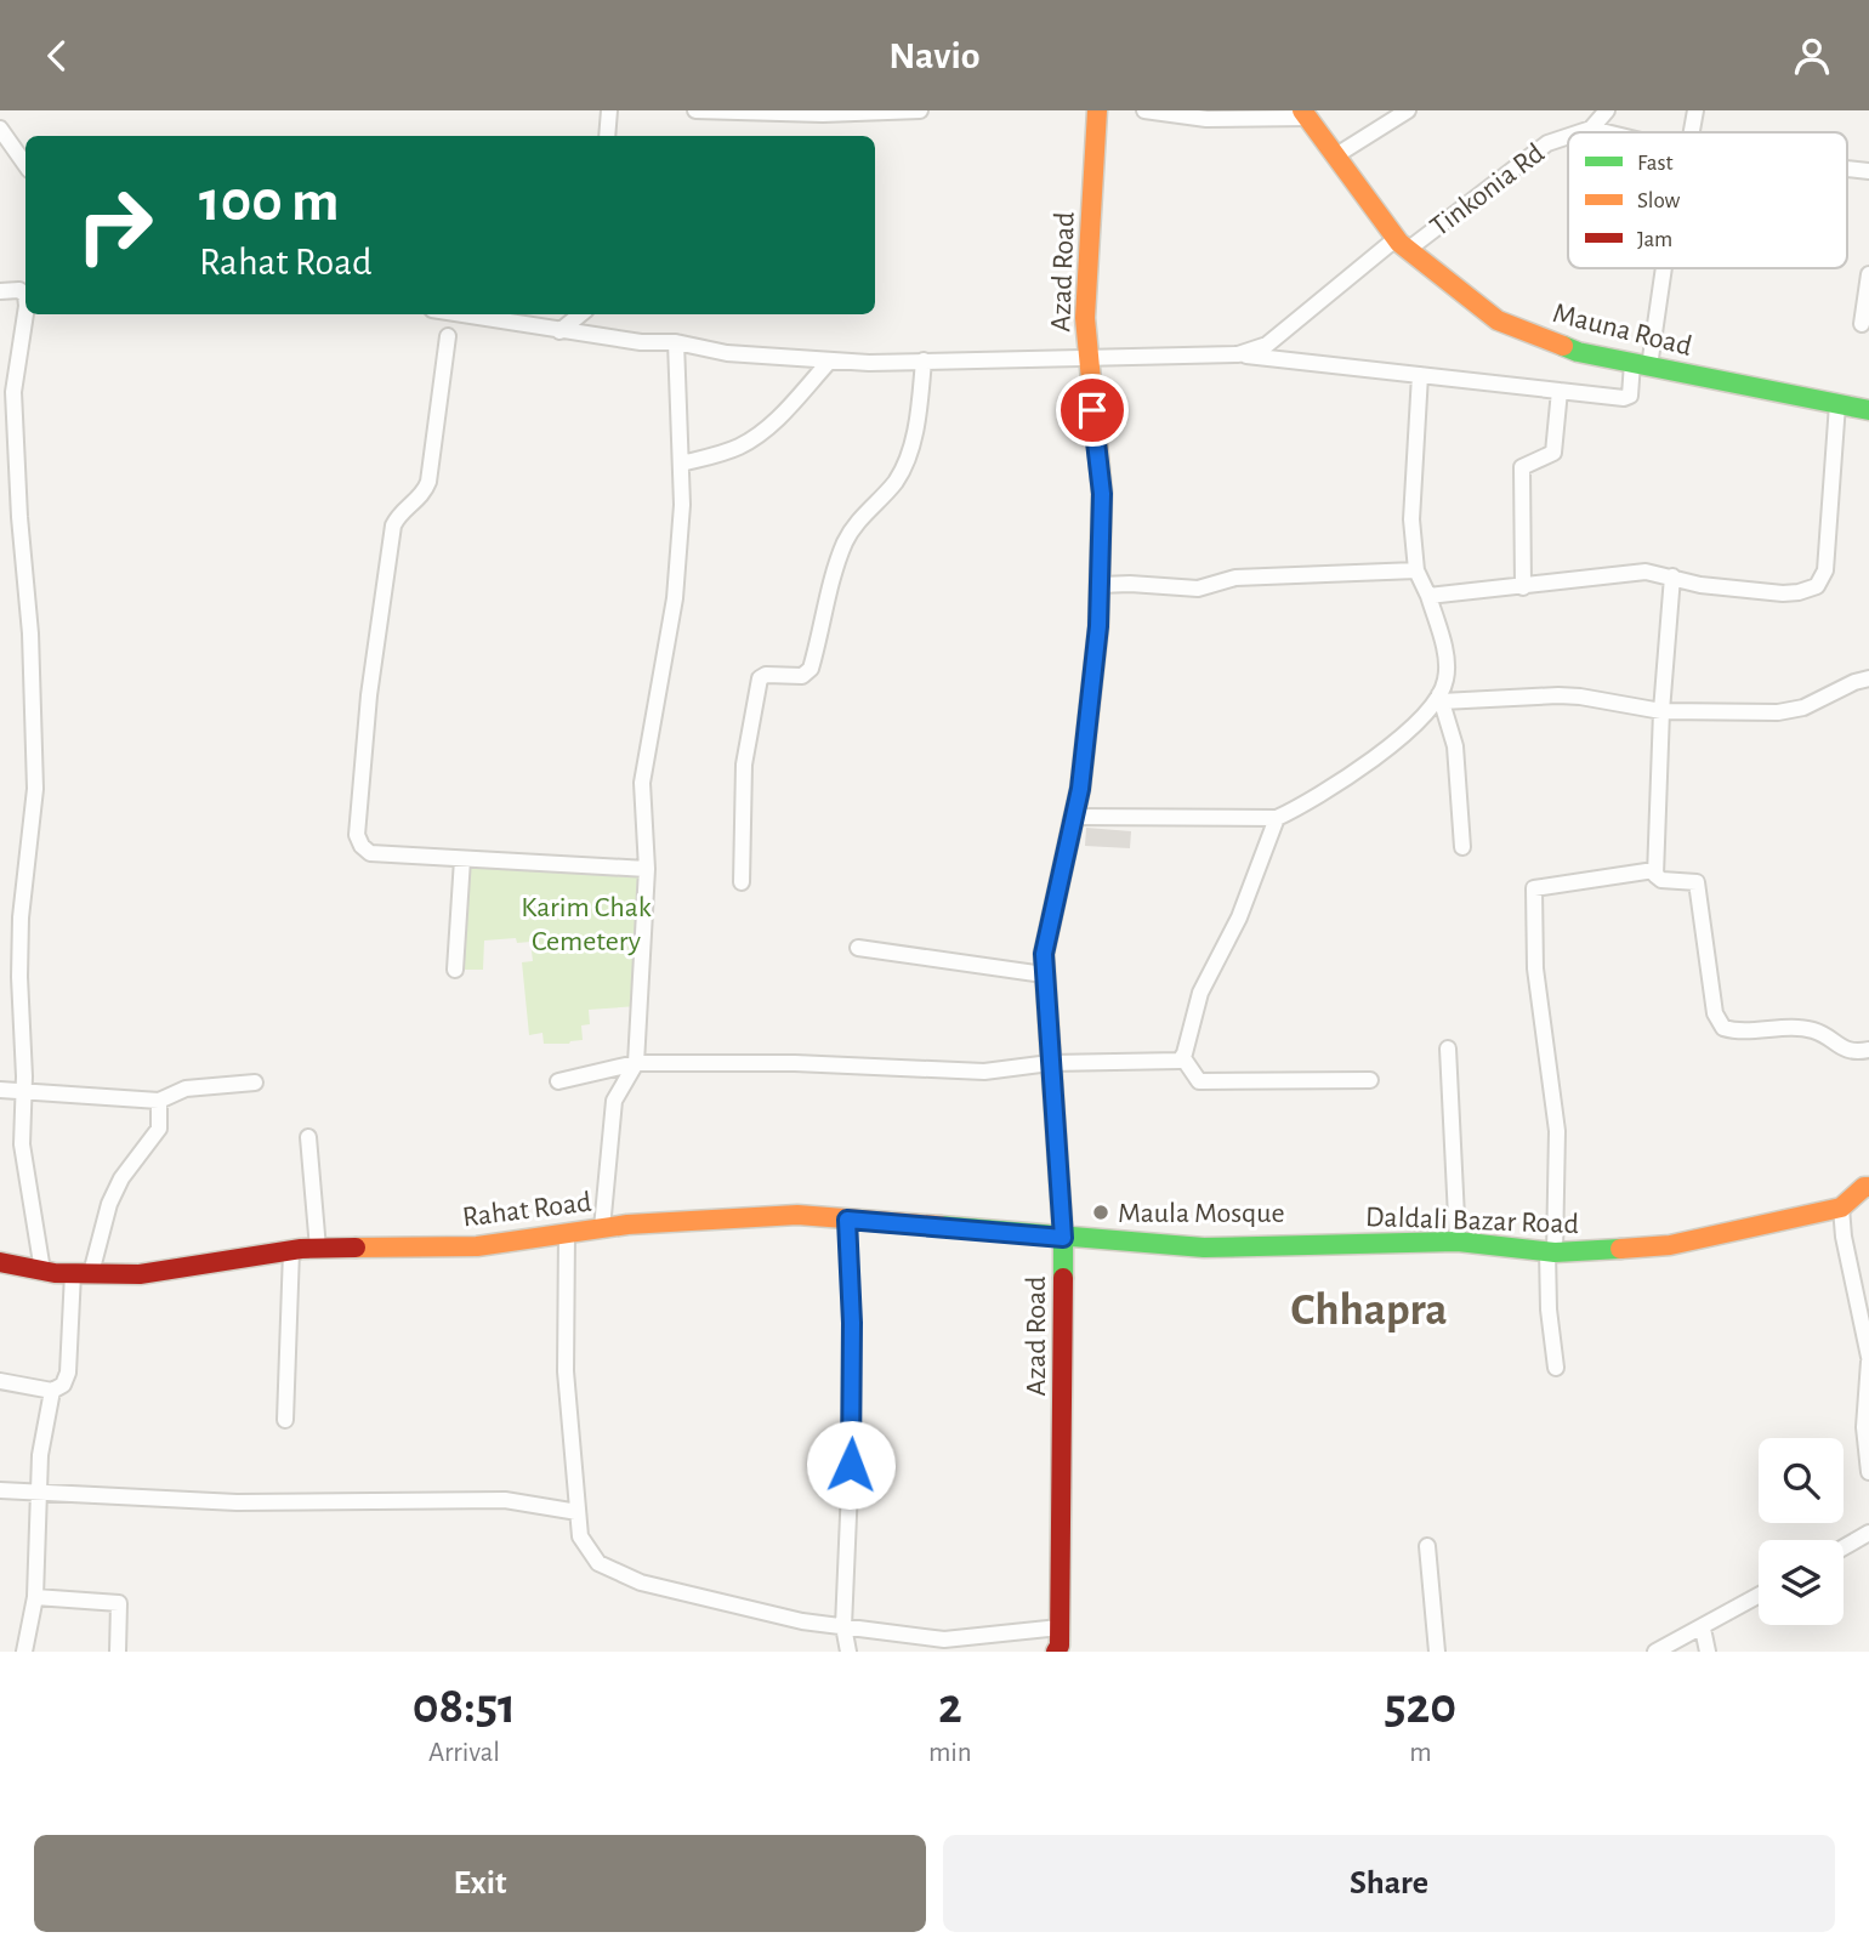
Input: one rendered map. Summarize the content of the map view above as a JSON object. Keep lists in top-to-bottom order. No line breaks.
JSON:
{"streets":{"street":["Tinkonia Rd","Azad Road","Mauna Road","Rahat Road","Daldali Bazar Road"]},"crossings":[["Tinkonia Rd","Mauna Road"],["Azad Road","Rahat Road"],["Azad Road","Daldali Bazar Road"],["Rahat Road","Daldali Bazar Road"]],"districts":["Chhapra"],"parks":["Karim Chak Cemetery"],"places":["Maula Mosque"],"legend":["Fast","Slow","Jam"],"page":{"header":"Navio","turn":["100 m","Rahat Road"],"eta":["08:51","Arrival","2","min","520","m"],"buttons":["Exit","Share"]}}
